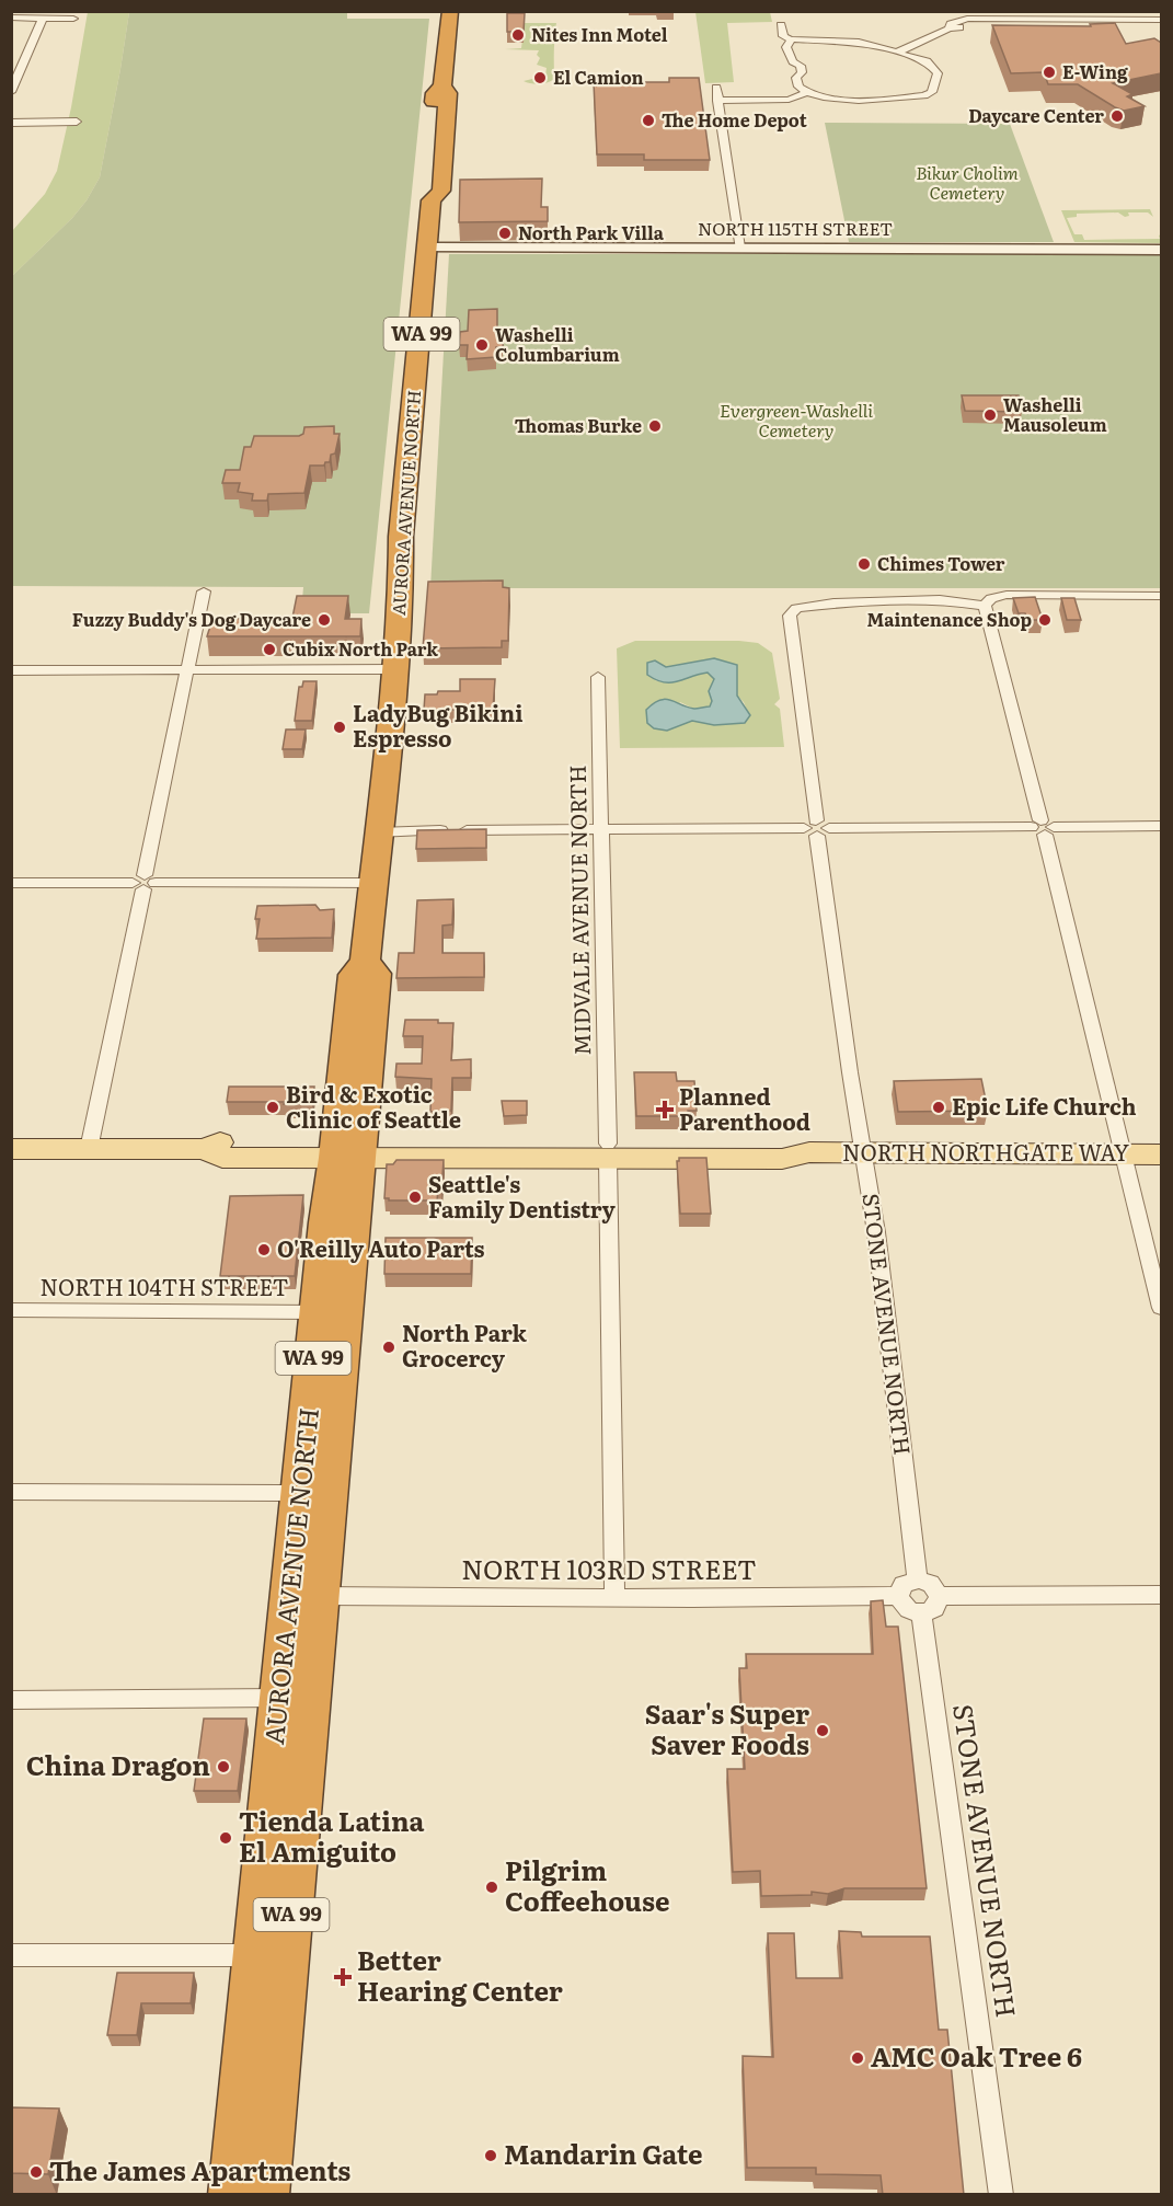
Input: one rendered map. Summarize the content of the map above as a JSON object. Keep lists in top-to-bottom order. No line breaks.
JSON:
{"streets":{"highway":["WA 99","AURORA AVENUE NORTH"],"main road":["NORTH NORTHGATE WAY"],"street":["NORTH 115TH STREET","MIDVALE AVENUE NORTH","NORTH 104TH STREET","STONE AVENUE NORTH","NORTH 103RD STREET"]},"crossings":[["NORTH 115TH STREET","AURORA AVENUE NORTH"],["AURORA AVENUE NORTH","NORTH NORTHGATE WAY"],["AURORA AVENUE NORTH","NORTH 104TH STREET"],["AURORA AVENUE NORTH","NORTH 103RD STREET"],["MIDVALE AVENUE NORTH","NORTH NORTHGATE WAY"],["MIDVALE AVENUE NORTH","NORTH 103RD STREET"],["NORTH NORTHGATE WAY","STONE AVENUE NORTH"],["STONE AVENUE NORTH","NORTH 103RD STREET"]],"parks":["Bikur Cholim Cemetery","Evergreen-Washelli Cemetery"],"places":{"other":["Nites Inn Motel","E-Wing","El Camion","Daycare Center","The Home Depot","North Park Villa","Washelli Columbarium","Washelli Mausoleum","Thomas Burke","Chimes Tower","Fuzzy Buddy's Dog Daycare","Maintenance Shop","Cubix North Park","LadyBug Bikini Espresso","Bird & Exotic Clinic of Seattle","Epic Life Church","Seattle's Family Dentistry","O'Reilly Auto Parts","North Park Grocercy","Saar's Super Saver Foods","China Dragon","Tienda Latina El Amiguito","Pilgrim Coffeehouse","AMC Oak Tree 6","Mandarin Gate","The James Apartments"],"health":["Planned Parenthood","Better Hearing Center"]}}
